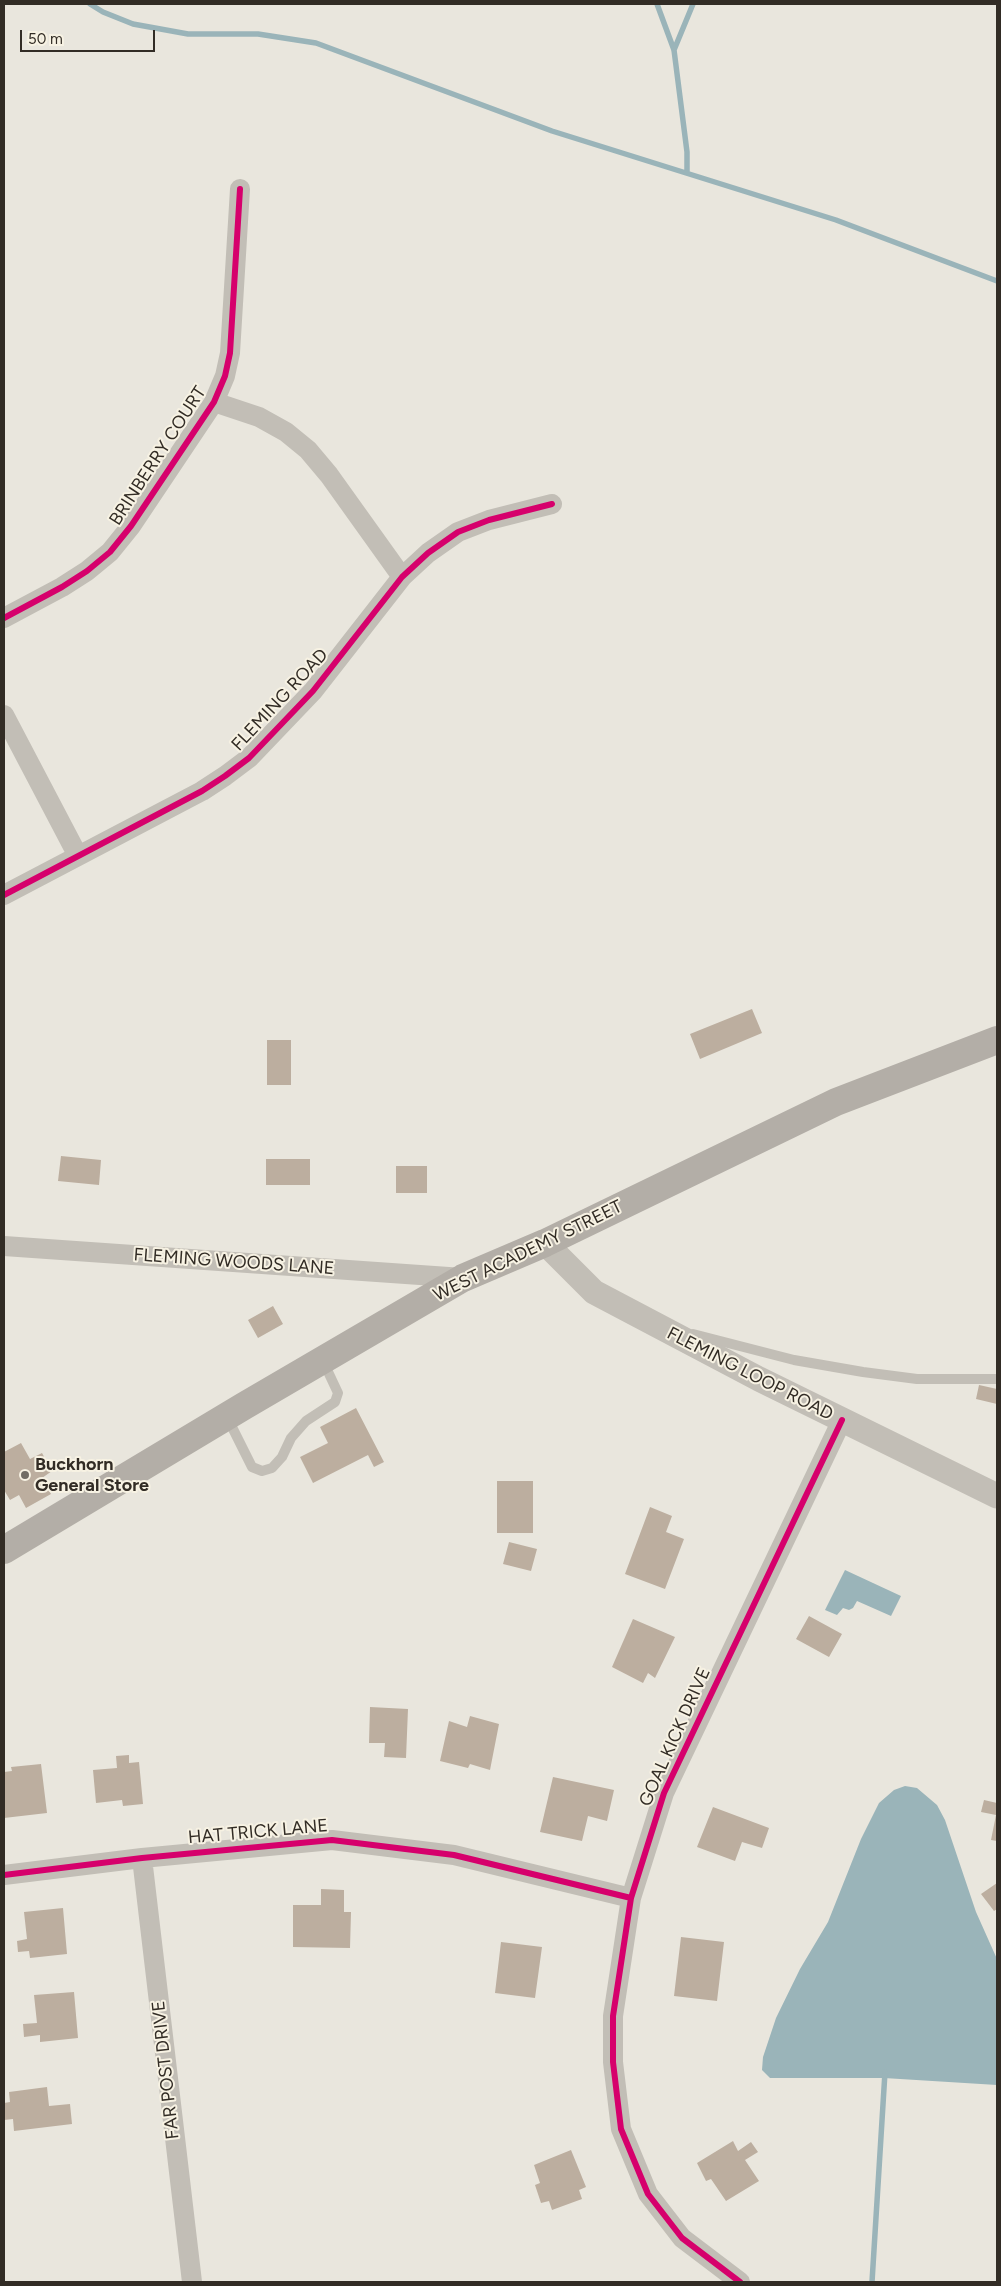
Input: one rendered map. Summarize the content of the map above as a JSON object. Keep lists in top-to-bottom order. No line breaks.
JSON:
{"streets":{"main road":["WEST ACADEMY STREET"],"street":["BRINBERRY COURT","FLEMING ROAD","FLEMING WOODS LANE","FLEMING LOOP ROAD","GOAL KICK DRIVE","HAT TRICK LANE","FAR POST DRIVE"]},"crossings":[["WEST ACADEMY STREET","FLEMING WOODS LANE"],["WEST ACADEMY STREET","FLEMING LOOP ROAD"],["FLEMING LOOP ROAD","GOAL KICK DRIVE"],["GOAL KICK DRIVE","HAT TRICK LANE"],["HAT TRICK LANE","FAR POST DRIVE"]],"places":["Buckhorn General Store"],"scale_bar":"50 m"}
